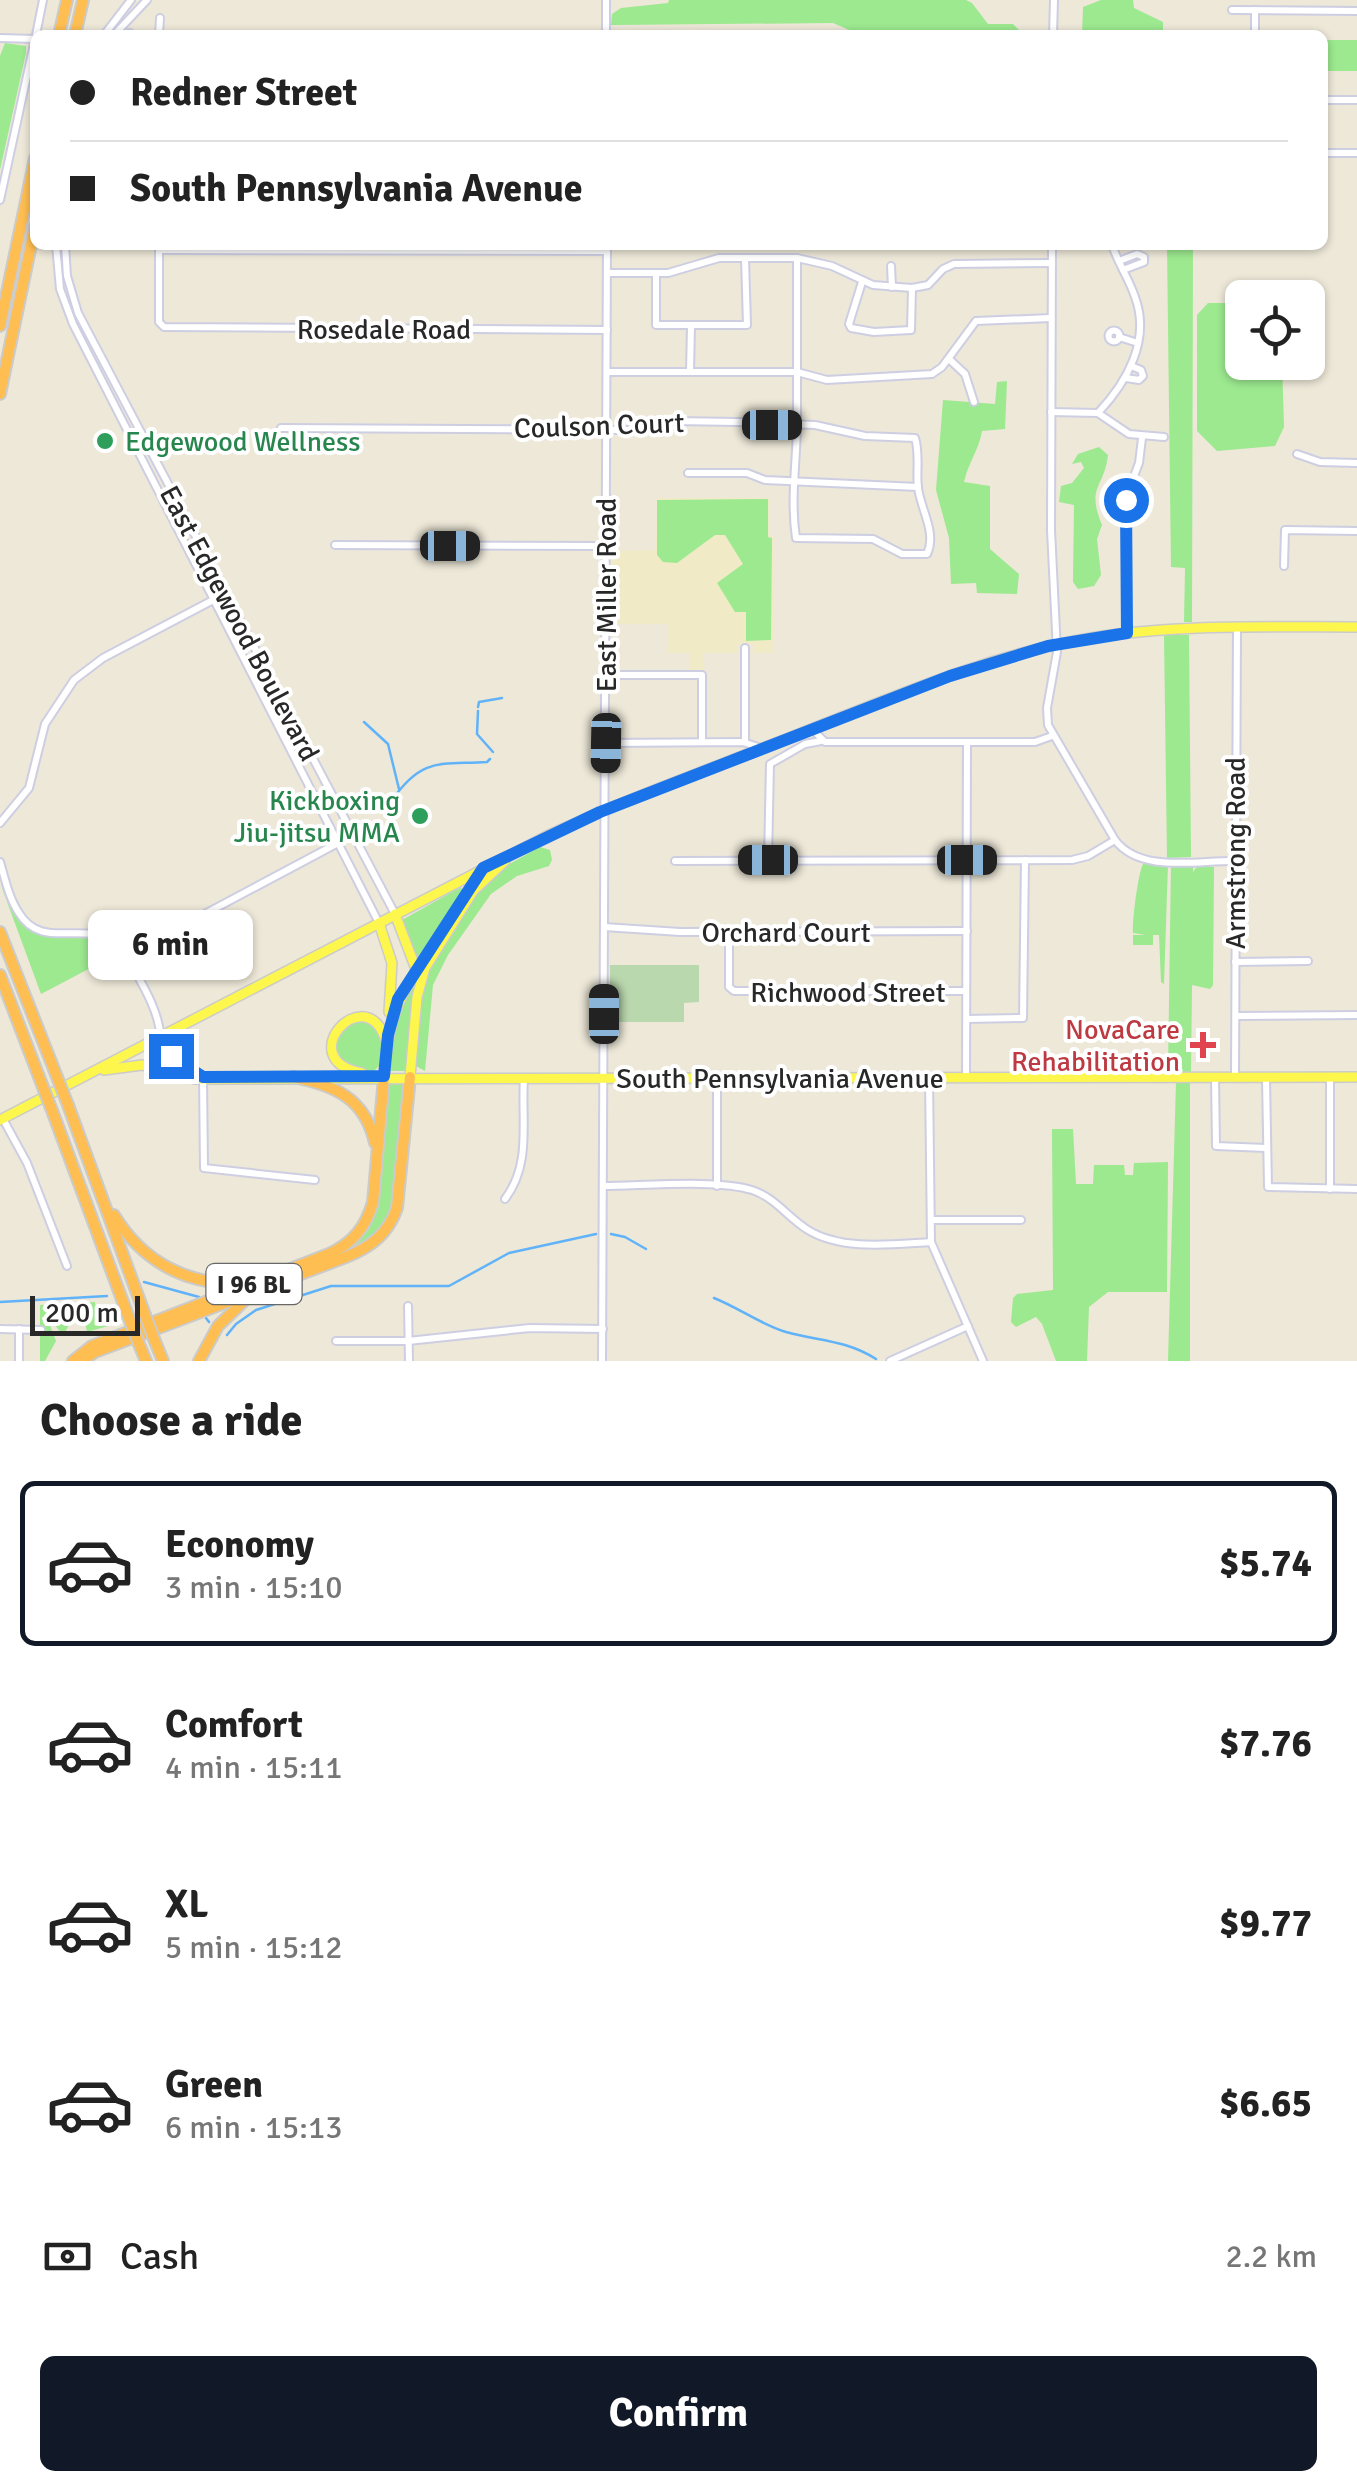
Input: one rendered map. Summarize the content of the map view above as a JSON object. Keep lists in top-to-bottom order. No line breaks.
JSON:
{"streets":{"highway":["I 96 BL"],"main road":["East Edgewood Boulevard","South Pennsylvania Avenue"],"street":["Rosedale Road","Coulson Court","East Miller Road","Armstrong Road","Orchard Court","Richwood Street"]},"crossings":[["Rosedale Road","East Miller Road"],["Coulson Court","East Miller Road"],["East Miller Road","Orchard Court"],["East Miller Road","South Pennsylvania Avenue"],["East Miller Road","I 96 BL"],["East Edgewood Boulevard","South Pennsylvania Avenue"],["East Edgewood Boulevard","I 96 BL"],["Armstrong Road","South Pennsylvania Avenue"],["Armstrong Road","I 96 BL"],["Orchard Court","Richwood Street"],["South Pennsylvania Avenue","I 96 BL"]],"places":{"other":["Edgewood Wellness","Kickboxing Jiu-jitsu MMA"],"health":["NovaCare Rehabilitation"]},"scale_bar":"200 m","page":{"banner":["Redner Street","South Pennsylvania Avenue"],"bubble":"6 min","scale":"200 m","heading":"Choose a ride","list":[{"name":"Economy","note":"3 min · 15:10","value":"$5.74"},{"name":"Comfort","note":"4 min · 15:11","value":"$7.76"},{"name":"XL","note":"5 min · 15:12","value":"$9.77"},{"name":"Green","note":"6 min · 15:13","value":"$6.65"}],"pay":["Cash","2.2 km"],"buttons":"Confirm"}}
